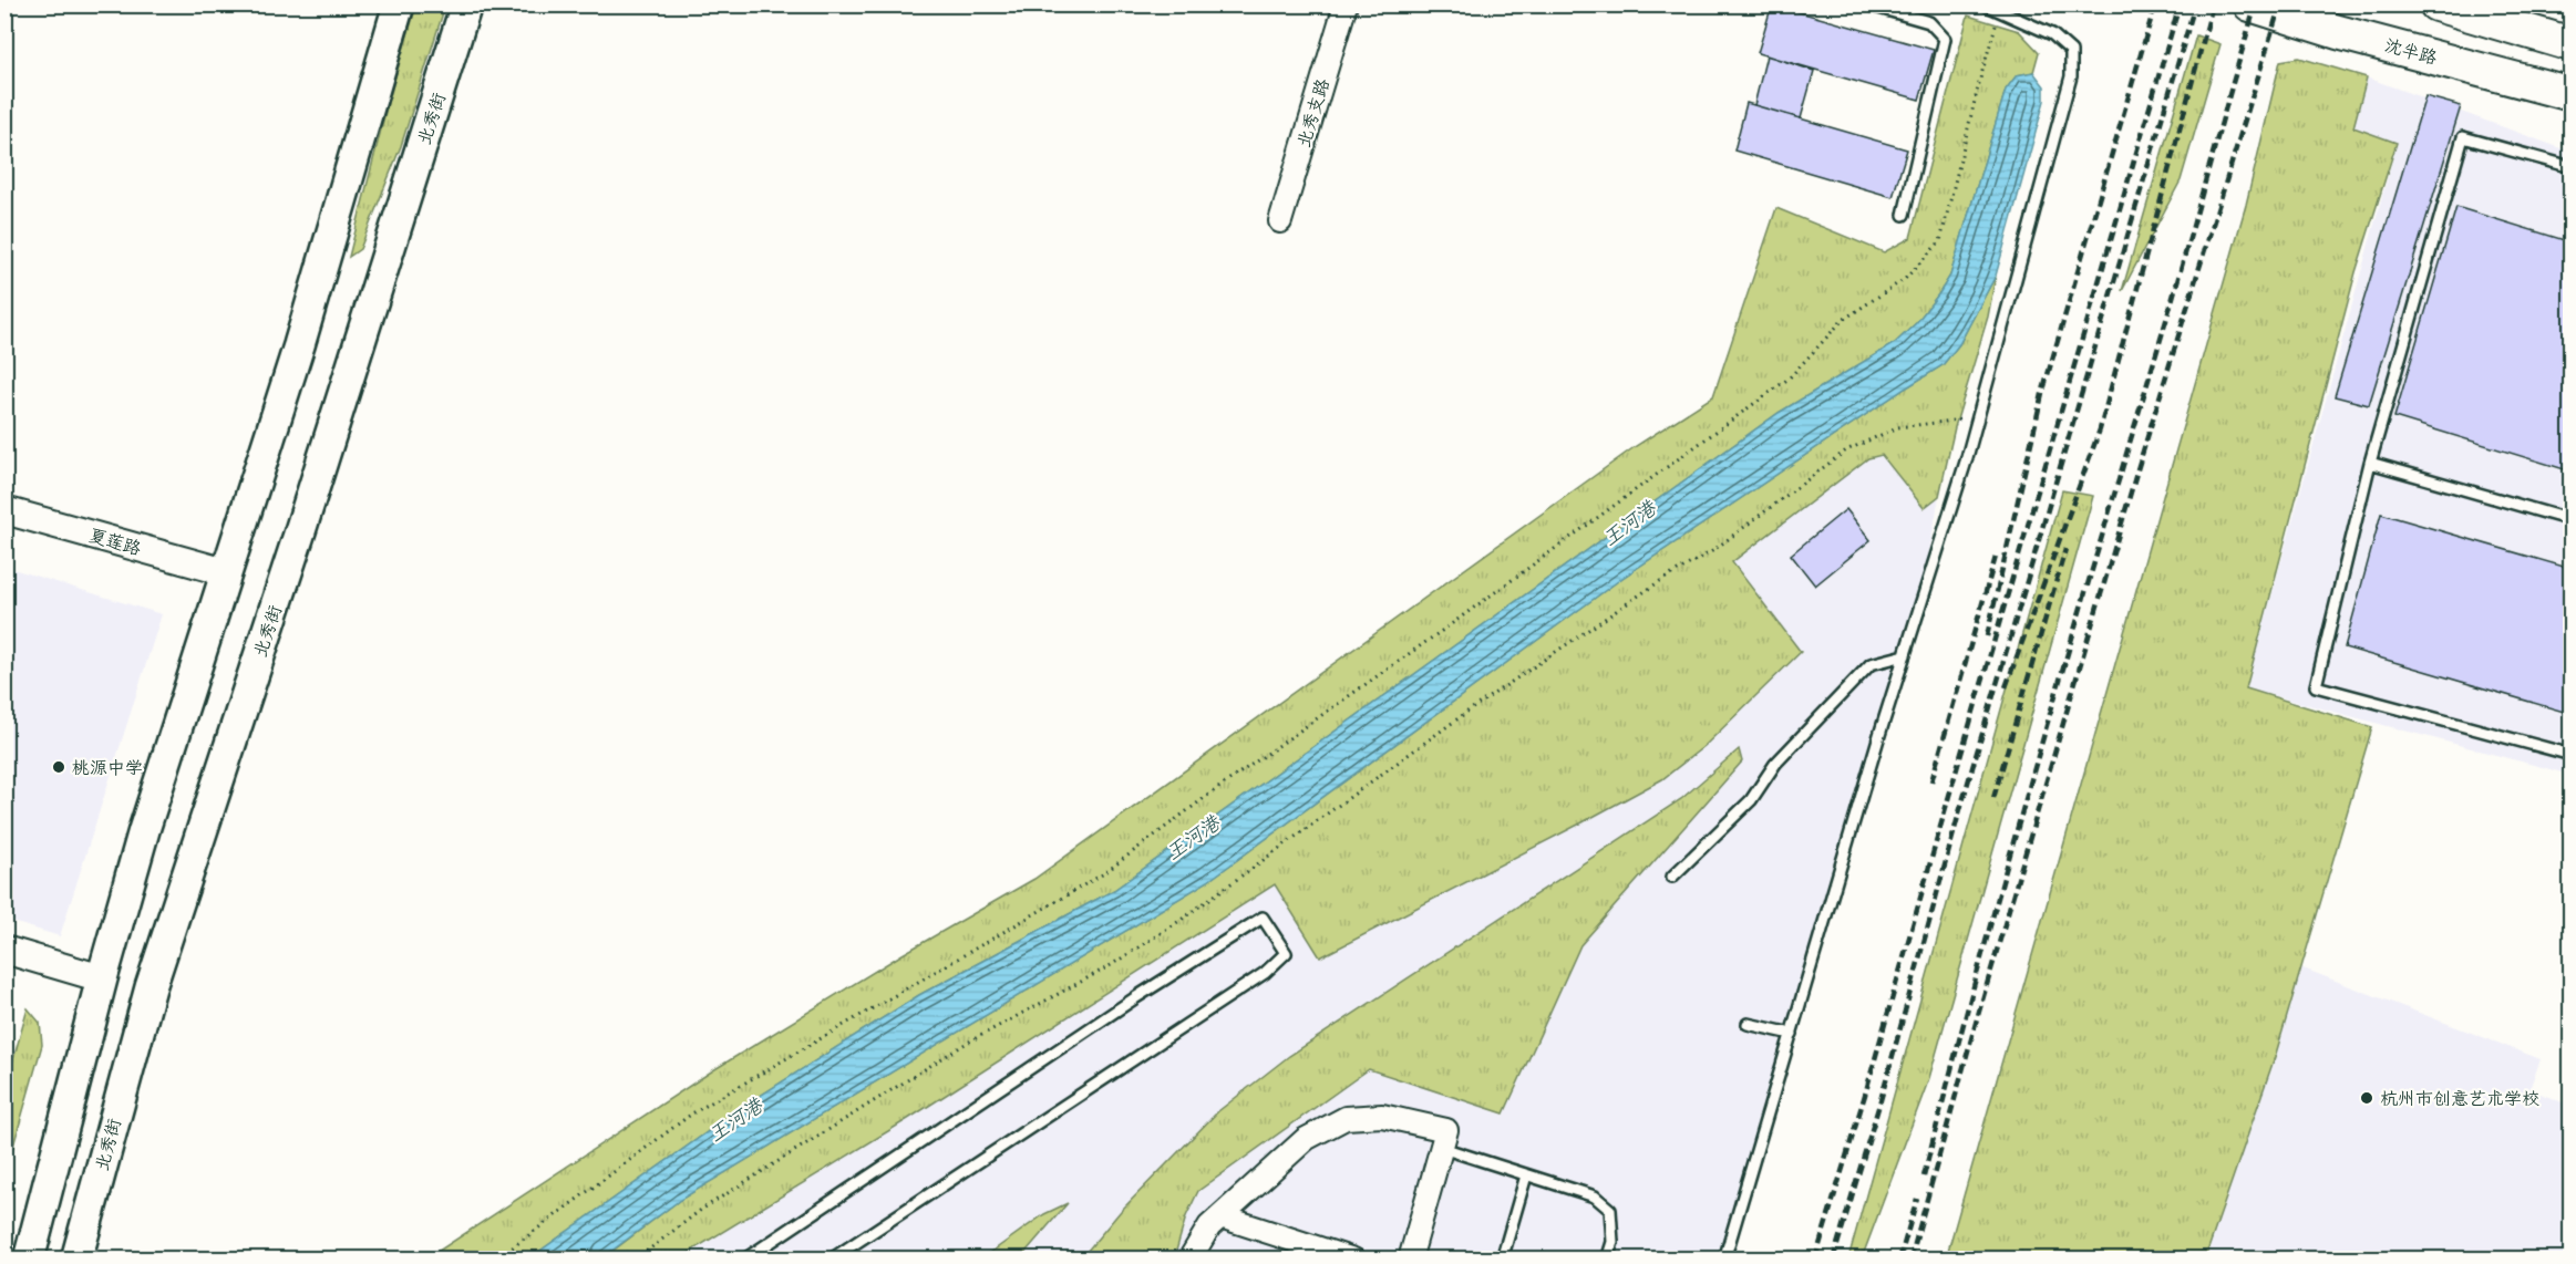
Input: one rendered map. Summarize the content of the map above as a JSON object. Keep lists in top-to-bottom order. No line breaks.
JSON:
{"streets":{"main road":["沈半路","北秀街"],"street":["北秀支路","夏莲路"]},"water":["王河港"],"places":["桃源中学","杭州市创意艺术学校"]}
